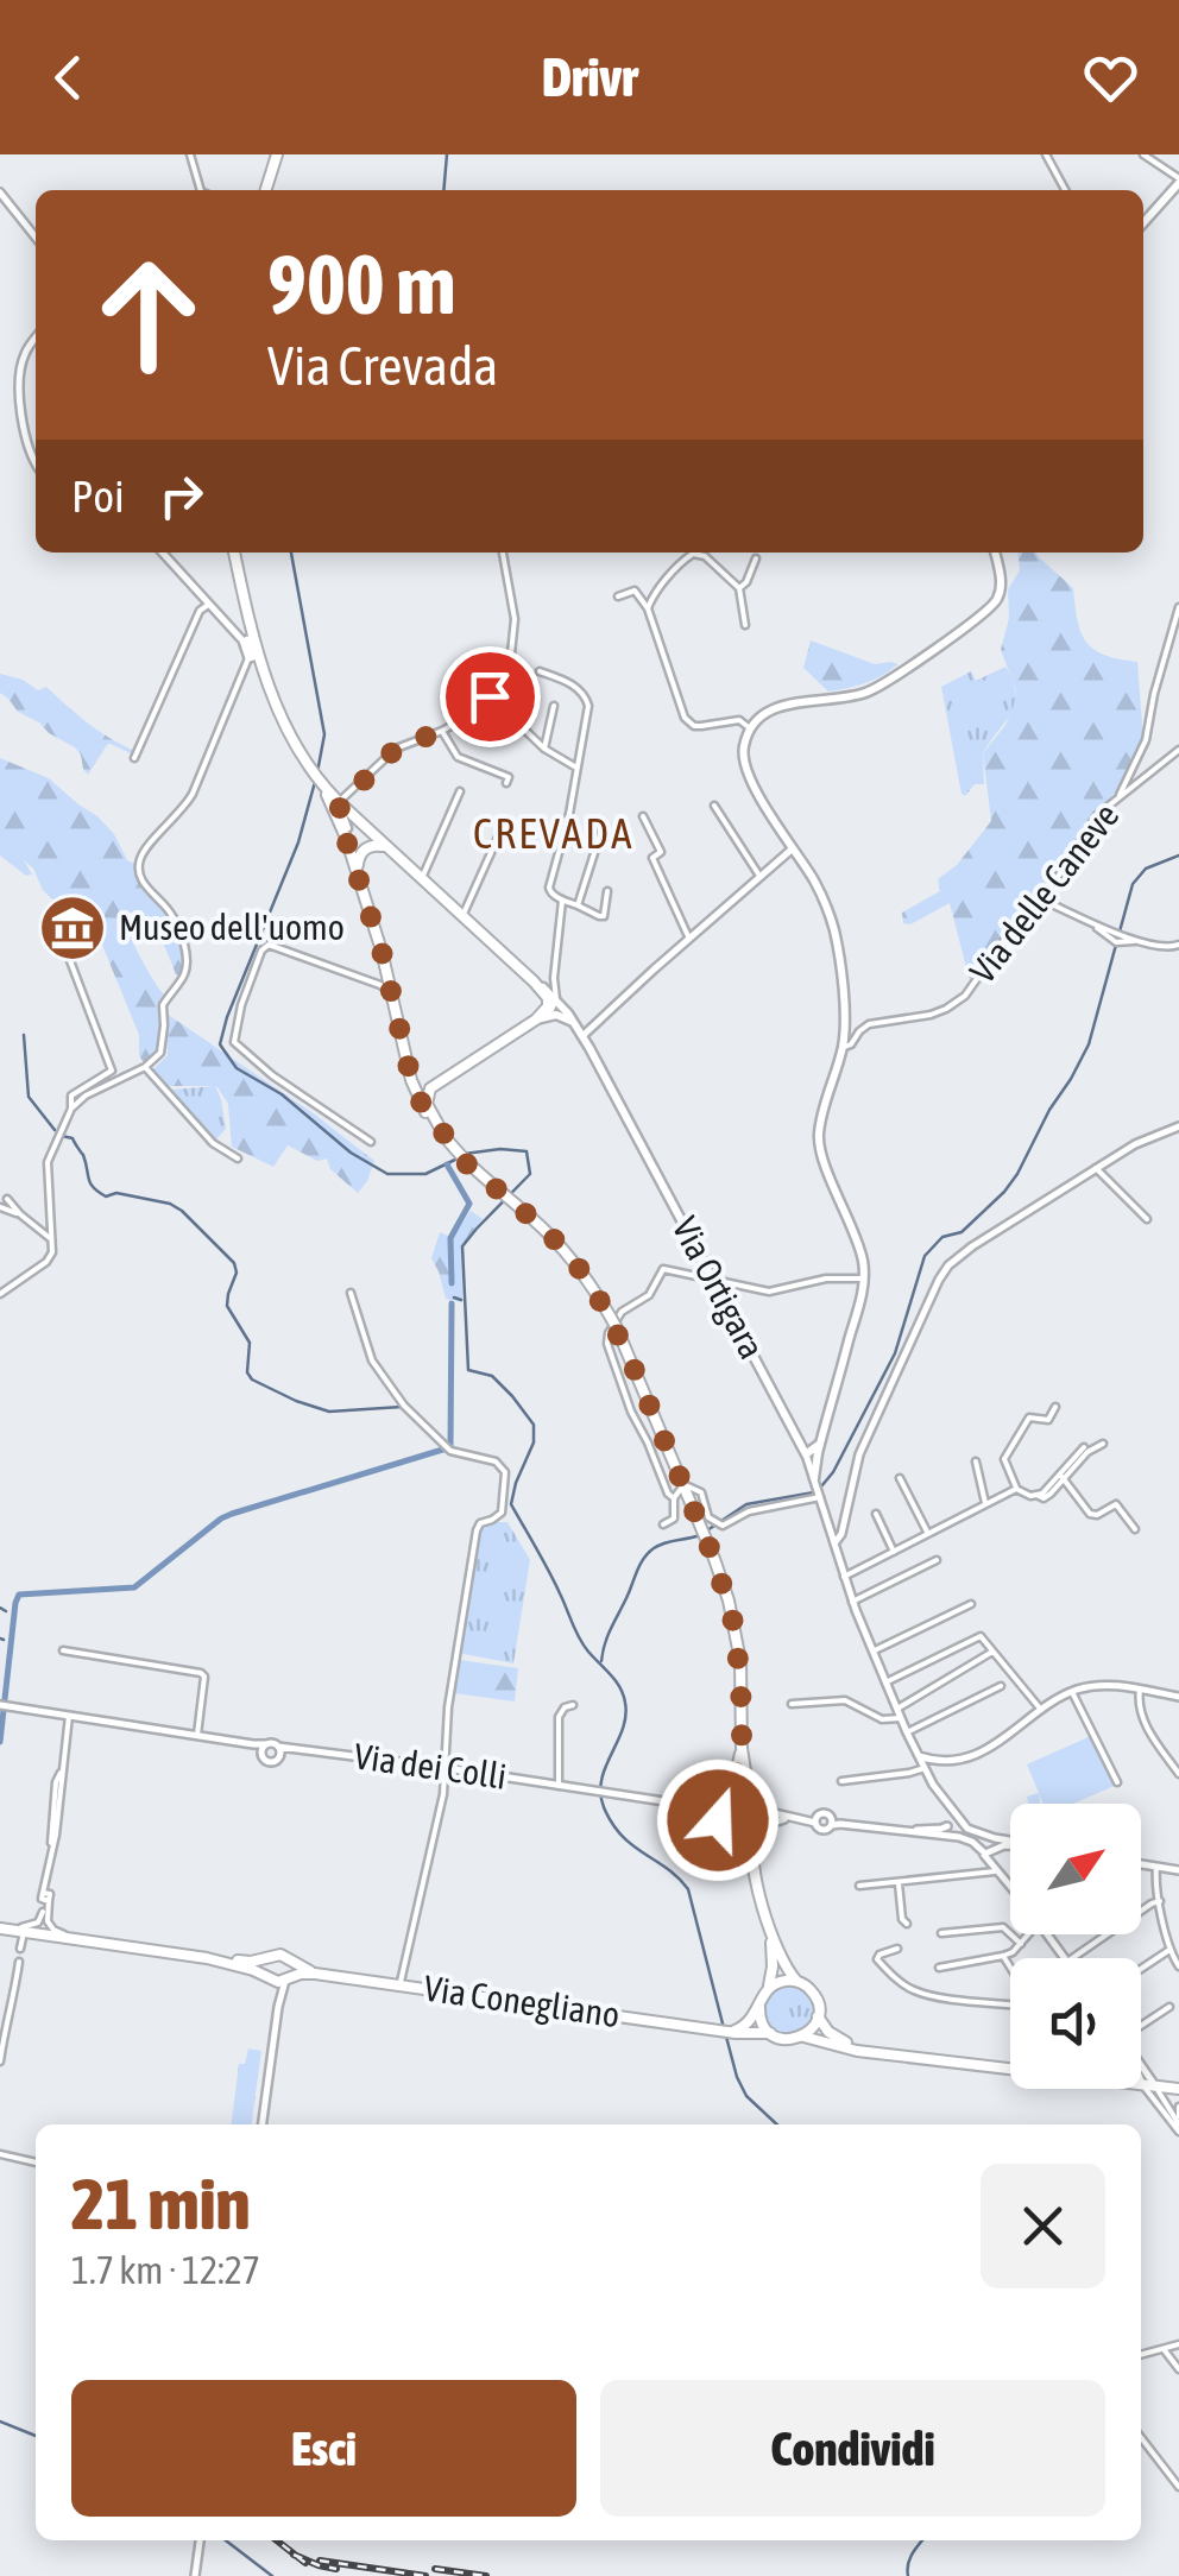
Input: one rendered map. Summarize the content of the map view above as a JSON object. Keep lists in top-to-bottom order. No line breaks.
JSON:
{"streets":{"main road":["Via Ortigara","Via Conegliano"],"street":["Via delle Caneve","Via dei Colli"]},"districts":["CREVADA"],"places":{"museum":["Museo dell'uomo"]},"north":"top right","page":{"header":"Drivr","turn":["900 m","Via Crevada"],"then":"Poi","heading":["21 min","1.7 km · 12:27"],"buttons":["Esci","Condividi"]}}
